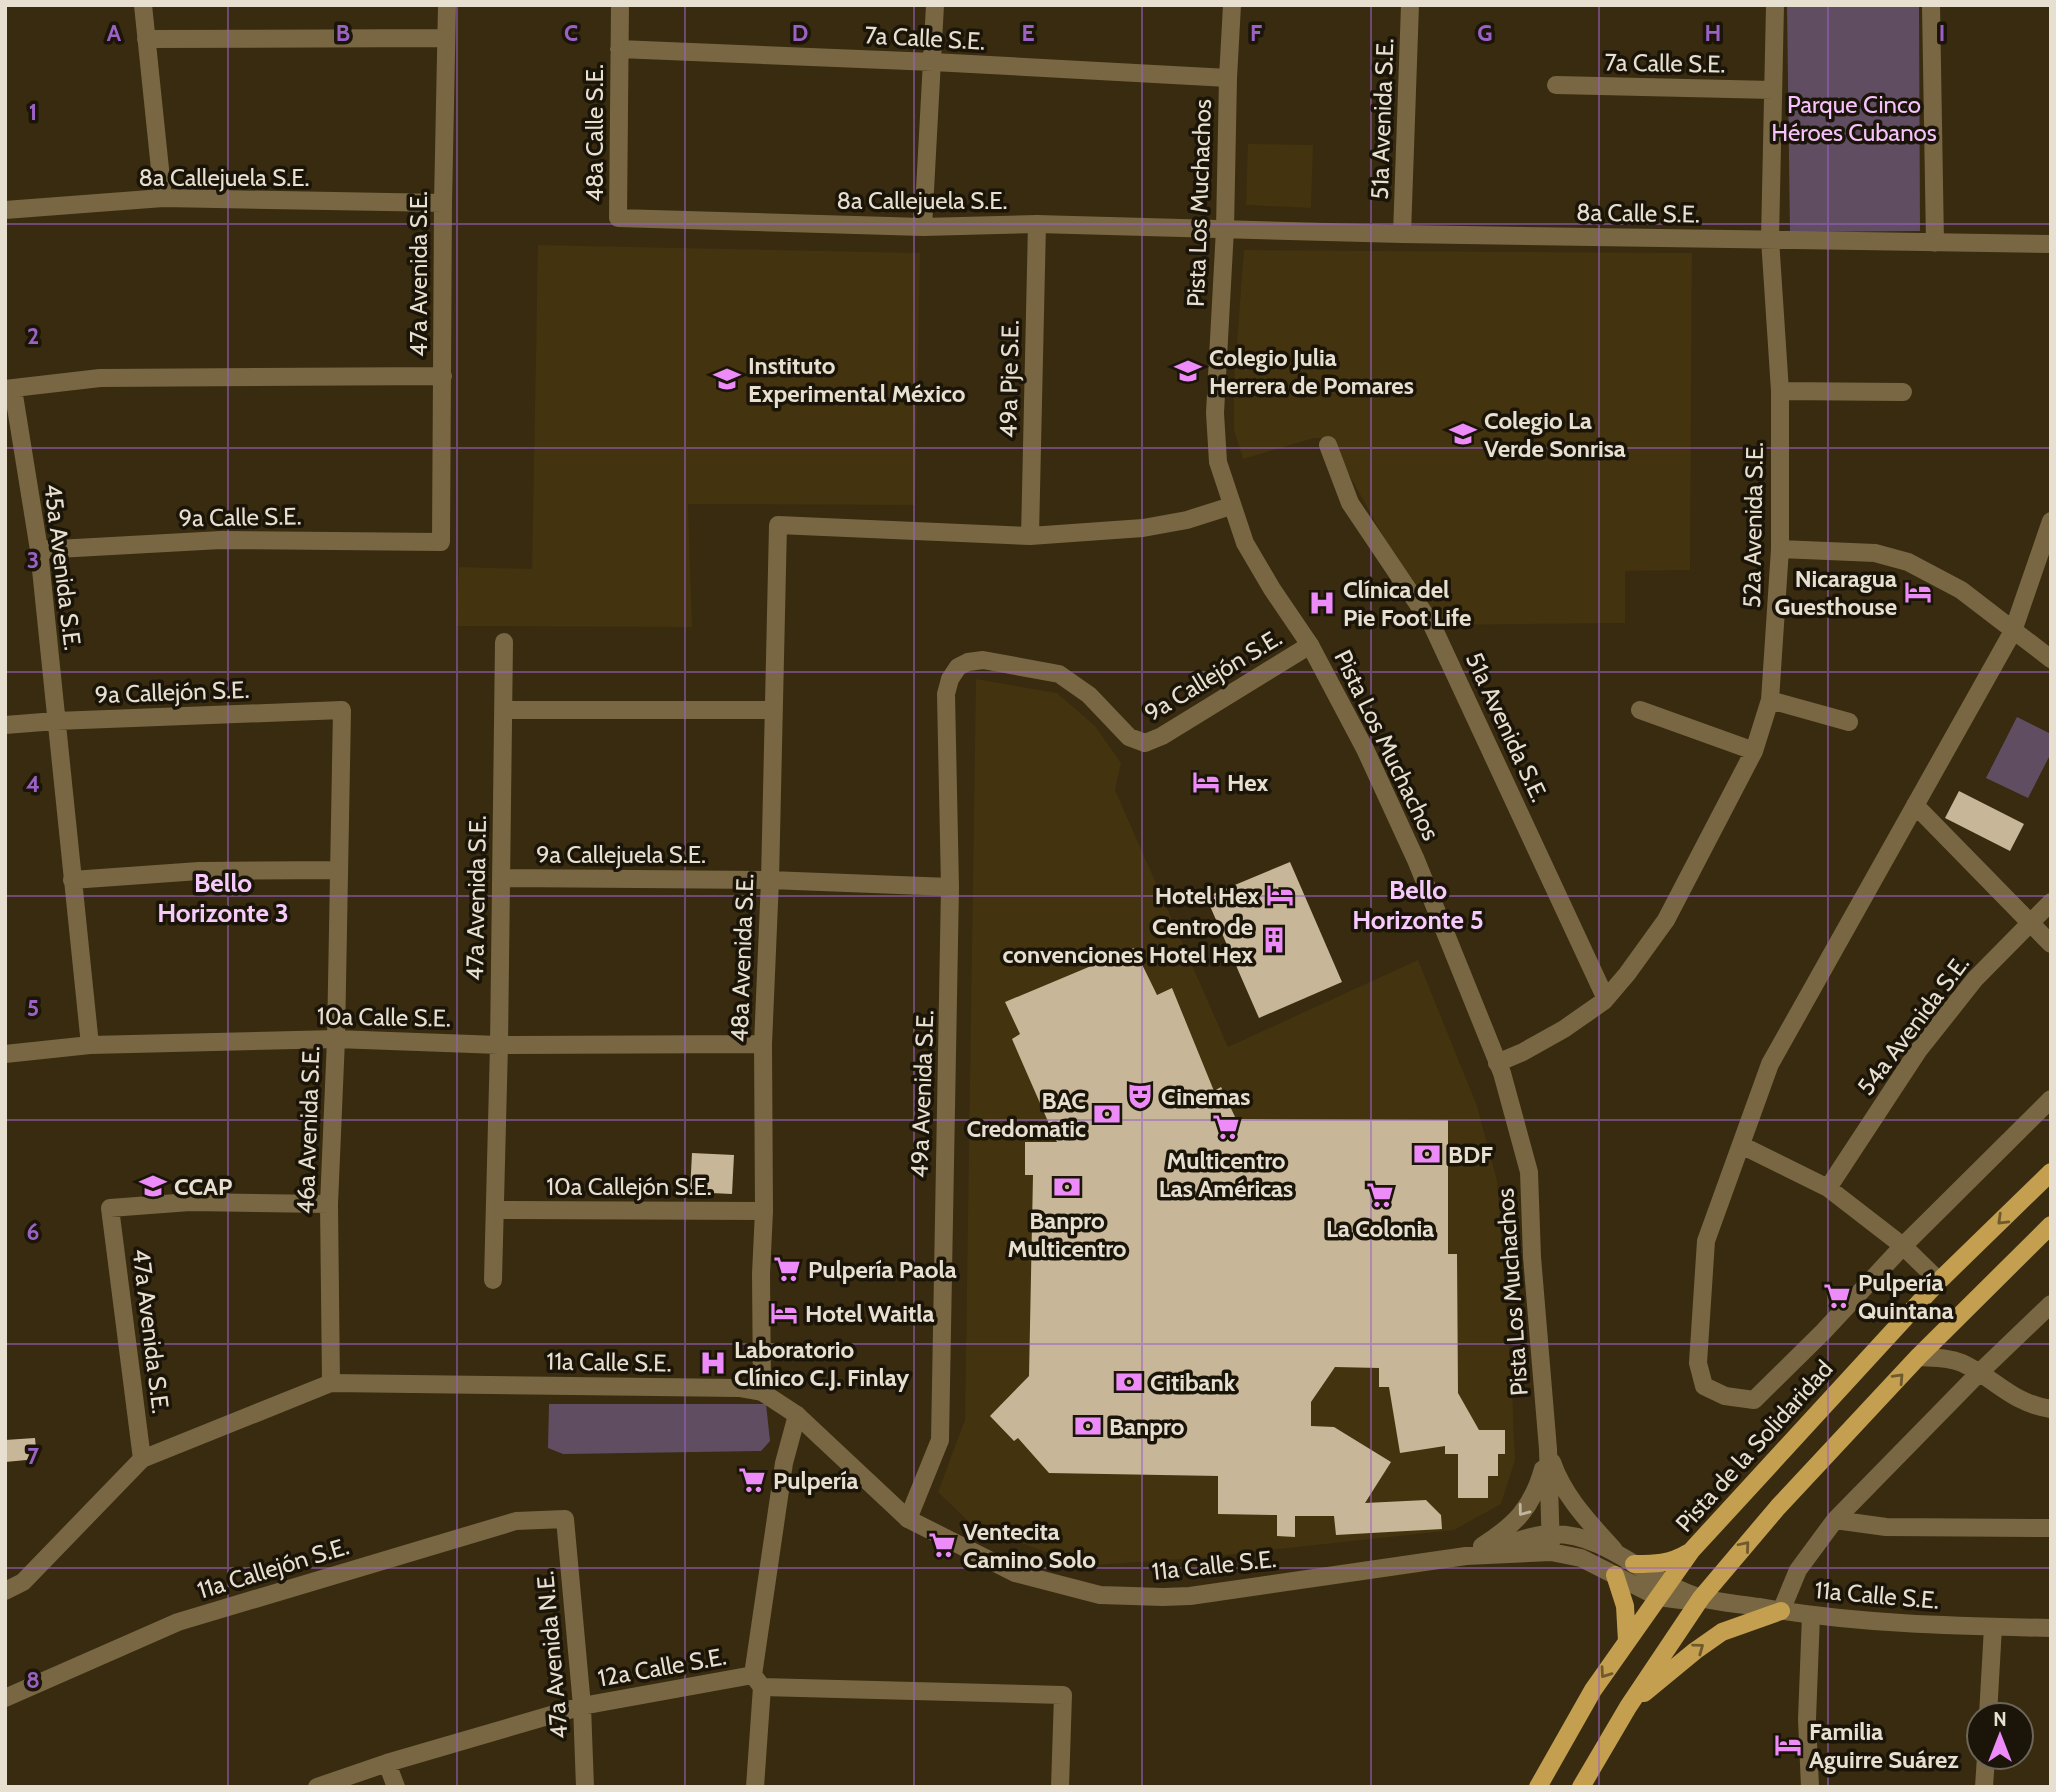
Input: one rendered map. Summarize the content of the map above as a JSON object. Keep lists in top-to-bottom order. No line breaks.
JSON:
{"streets":{"main road":["Pista de la Solidaridad"],"street":["7a Calle S.E.","51a Avenida S.E.","48a Calle S.E.","8a Callejuela S.E.","Pista Los Muchachos","8a Calle S.E.","47a Avenida S.E.","49a Pje S.E.","9a Calle S.E.","52a Avenida S.E.","45a Avenida S.E.","9a Callejón S.E.","9a Callejuela S.E.","48a Avenida S.E.","10a Calle S.E.","54a Avenida S.E.","49a Avenida S.E.","46a Avenida S.E.","10a Callejón S.E.","11a Calle S.E.","11a Callejón S.E.","47a Avenida N.E.","12a Calle S.E."]},"crossings":[["7a Calle S.E.","48a Calle S.E."],["7a Calle S.E.","Pista Los Muchachos"],["7a Calle S.E.","52a Avenida S.E."],["51a Avenida S.E.","8a Calle S.E."],["51a Avenida S.E.","52a Avenida S.E."],["48a Calle S.E.","8a Callejuela S.E."],["8a Callejuela S.E.","Pista Los Muchachos"],["8a Callejuela S.E.","8a Calle S.E."],["8a Callejuela S.E.","47a Avenida S.E."],["8a Callejuela S.E.","49a Pje S.E."],["Pista Los Muchachos","8a Calle S.E."],["Pista Los Muchachos","9a Callejón S.E."],["Pista Los Muchachos","11a Calle S.E."],["8a Calle S.E.","52a Avenida S.E."],["47a Avenida S.E.","9a Calle S.E."],["47a Avenida S.E.","9a Callejuela S.E."],["47a Avenida S.E.","10a Calle S.E."],["47a Avenida S.E.","46a Avenida S.E."],["47a Avenida S.E.","10a Callejón S.E."],["47a Avenida S.E.","11a Calle S.E."],["49a Pje S.E.","48a Avenida S.E."],["9a Calle S.E.","45a Avenida S.E."],["45a Avenida S.E.","9a Callejón S.E."],["45a Avenida S.E.","10a Calle S.E."],["9a Callejón S.E.","49a Avenida S.E."],["9a Callejón S.E.","46a Avenida S.E."],["9a Callejuela S.E.","48a Avenida S.E."],["9a Callejuela S.E.","49a Avenida S.E."],["48a Avenida S.E.","10a Calle S.E."],["48a Avenida S.E.","10a Callejón S.E."],["48a Avenida S.E.","11a Calle S.E."],["10a Calle S.E.","46a Avenida S.E."],["49a Avenida S.E.","11a Calle S.E."],["46a Avenida S.E.","11a Calle S.E."],["11a Calle S.E.","Pista de la Solidaridad"],["11a Callejón S.E.","47a Avenida N.E."],["47a Avenida N.E.","12a Calle S.E."]],"districts":["Bello Horizonte 3","Bello Horizonte 5"],"parks":["Parque Cinco Héroes Cubanos"],"places":{"school or university":["Colegio Julia Herrera de Pomares","Instituto Experimental México","Colegio La Verde Sonrisa","CCAP"],"hotel":["Nicaragua Guesthouse","Hex","Hotel Hex","Hotel Waitla","Familia Aguirre Suárez"],"hospital":["Clínica del Pie Foot Life","Laboratorio Clínico C.J. Finlay"],"building":["Centro de convenciones Hotel Hex"],"theatre":["Cinemas"],"bank":["BAC Credomatic","BDF","Banpro Multicentro","Citibank","Banpro"],"supermarket":["Multicentro Las Américas","La Colonia","Pulpería Paola","Pulpería Quintana","Pulpería","Ventecita Camino Solo"]},"north":"top","grid":{"columns":["A","B","C","D","E","F","G","H","I"],"rows":["1","2","3","4","5","6","7","8"]}}
